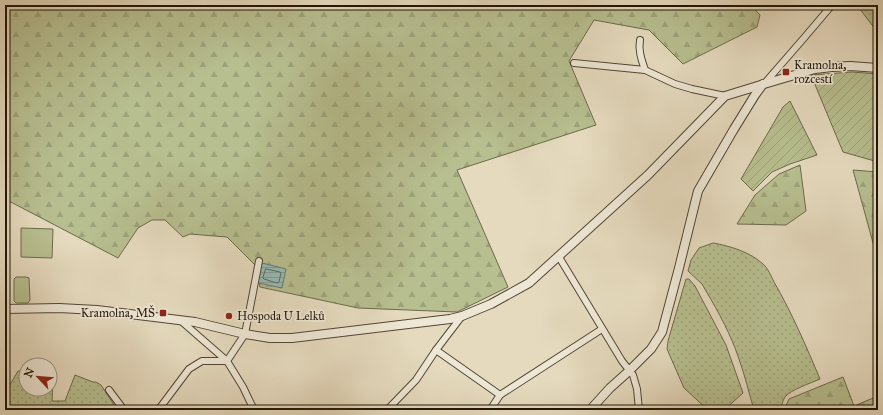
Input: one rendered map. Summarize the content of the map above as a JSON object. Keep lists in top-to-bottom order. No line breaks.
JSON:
{"places":{"transit":["Kramolna, rozcestí","Kramolna, MŠ"],"other":["Hospoda U Lelků"]},"north":"top left"}
